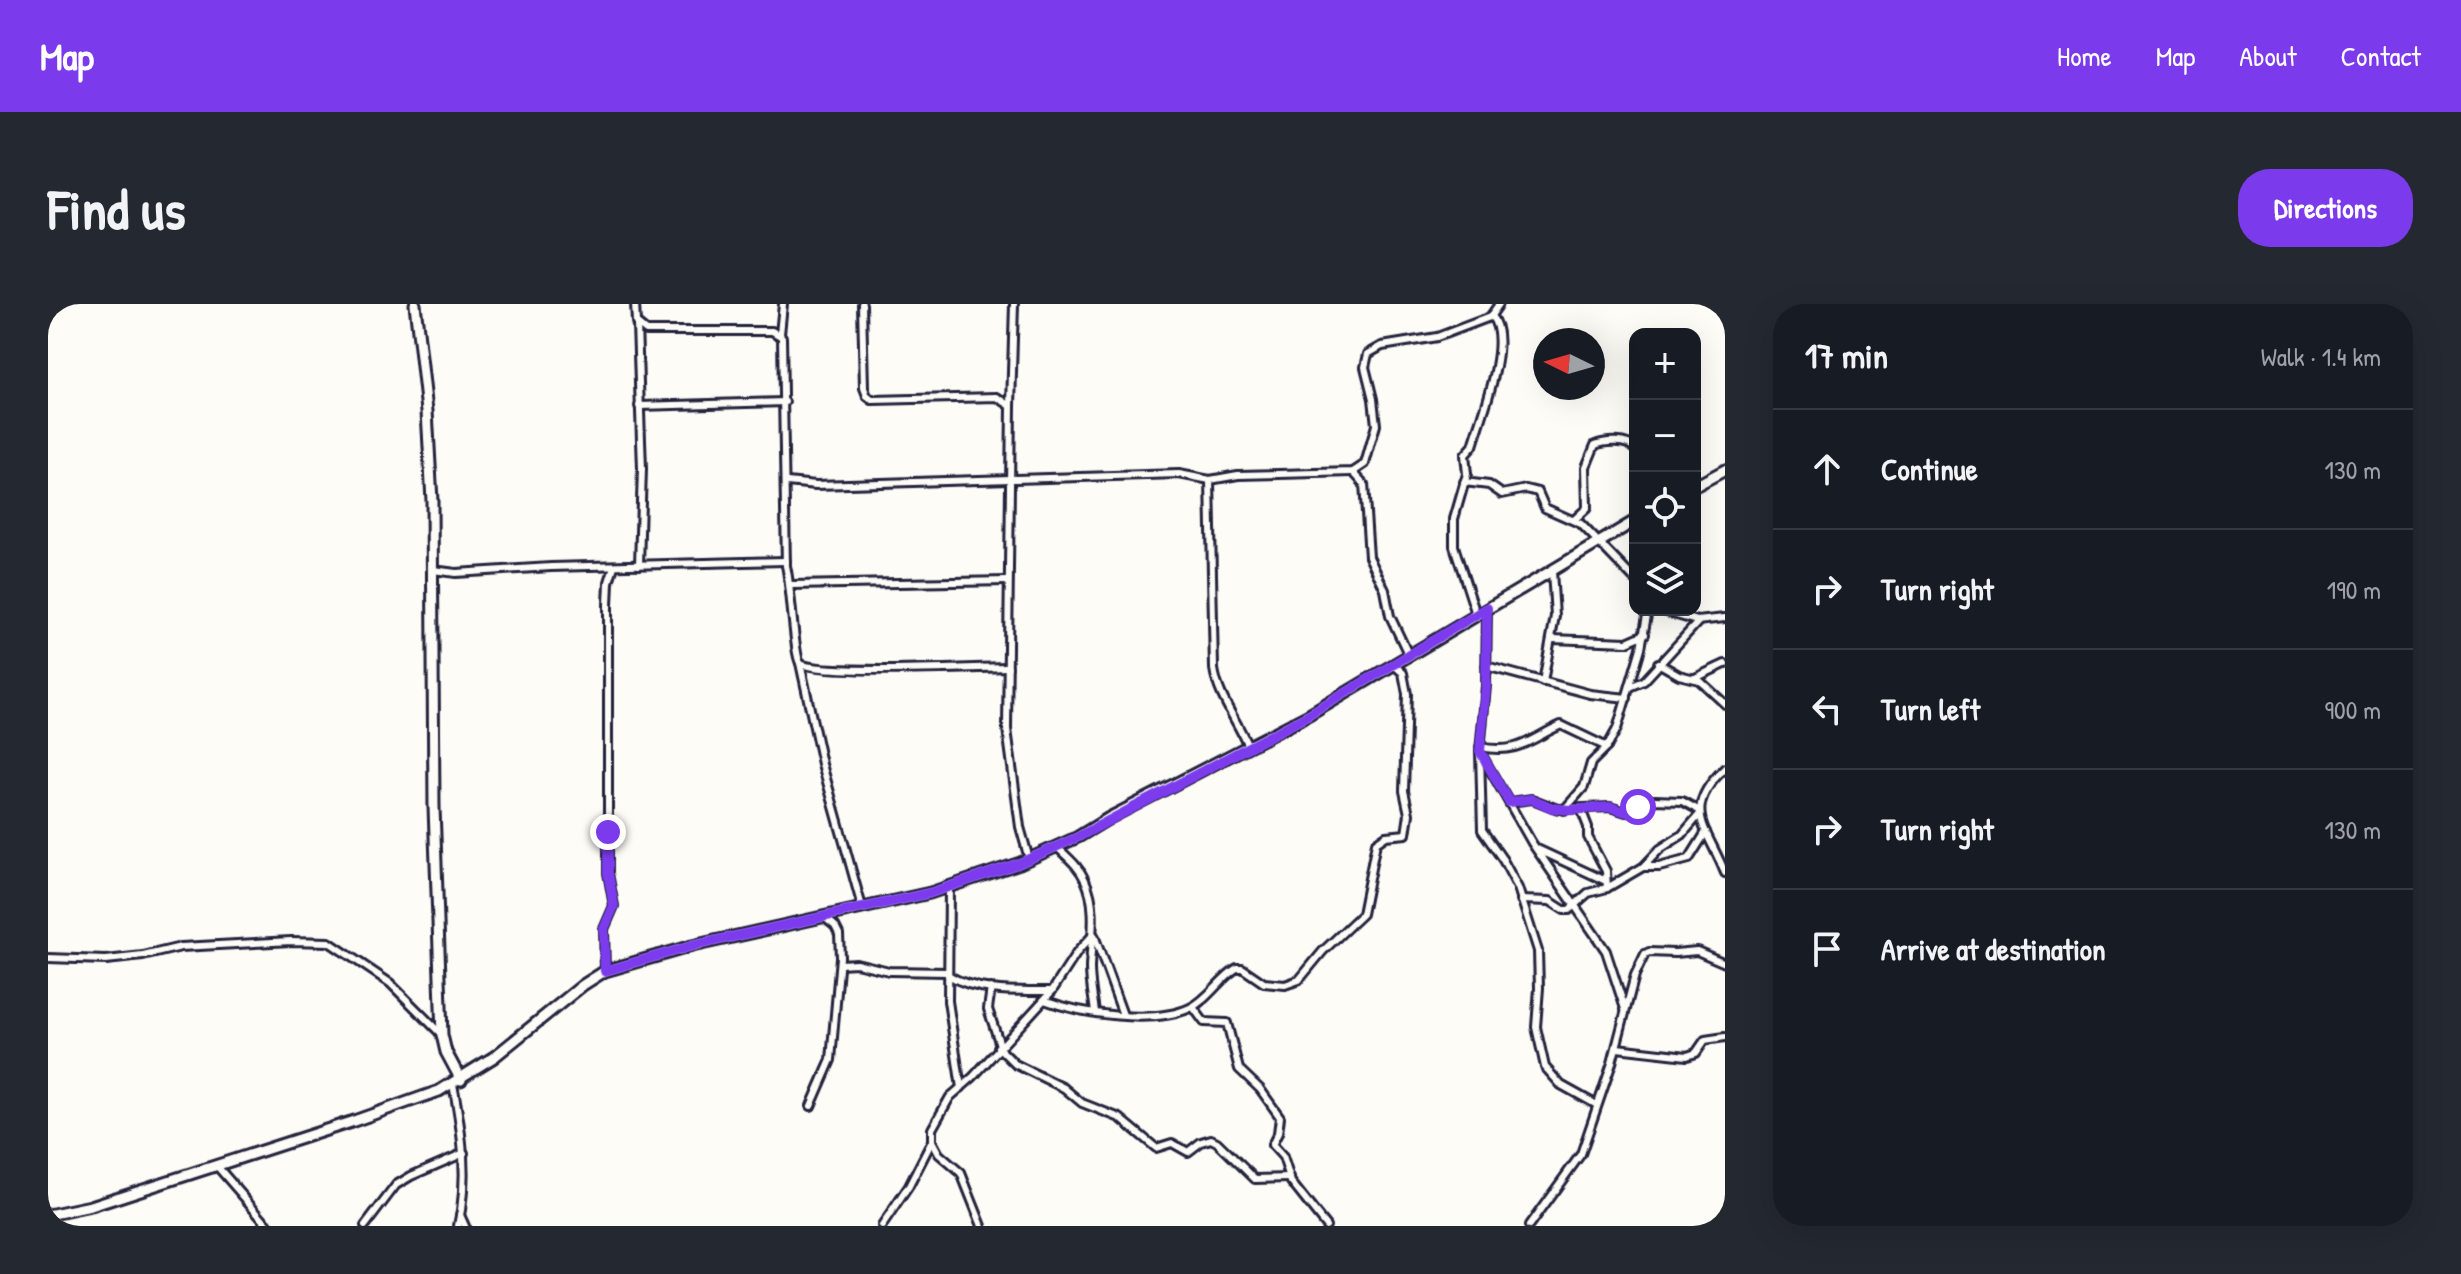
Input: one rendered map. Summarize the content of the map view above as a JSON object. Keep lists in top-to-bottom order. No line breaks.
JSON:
{"north":"left","page":{"header":"Map","nav":["Home","Map","About","Contact"],"buttons":"Directions","title":"Find us","heading":["17 min","Walk · 1.4 km"],"map_buttons":["+","−"],"list":[["Continue","130 m"],["Turn right","190 m"],["Turn left","900 m"],["Turn right","130 m"],"Arrive at destination"]}}
